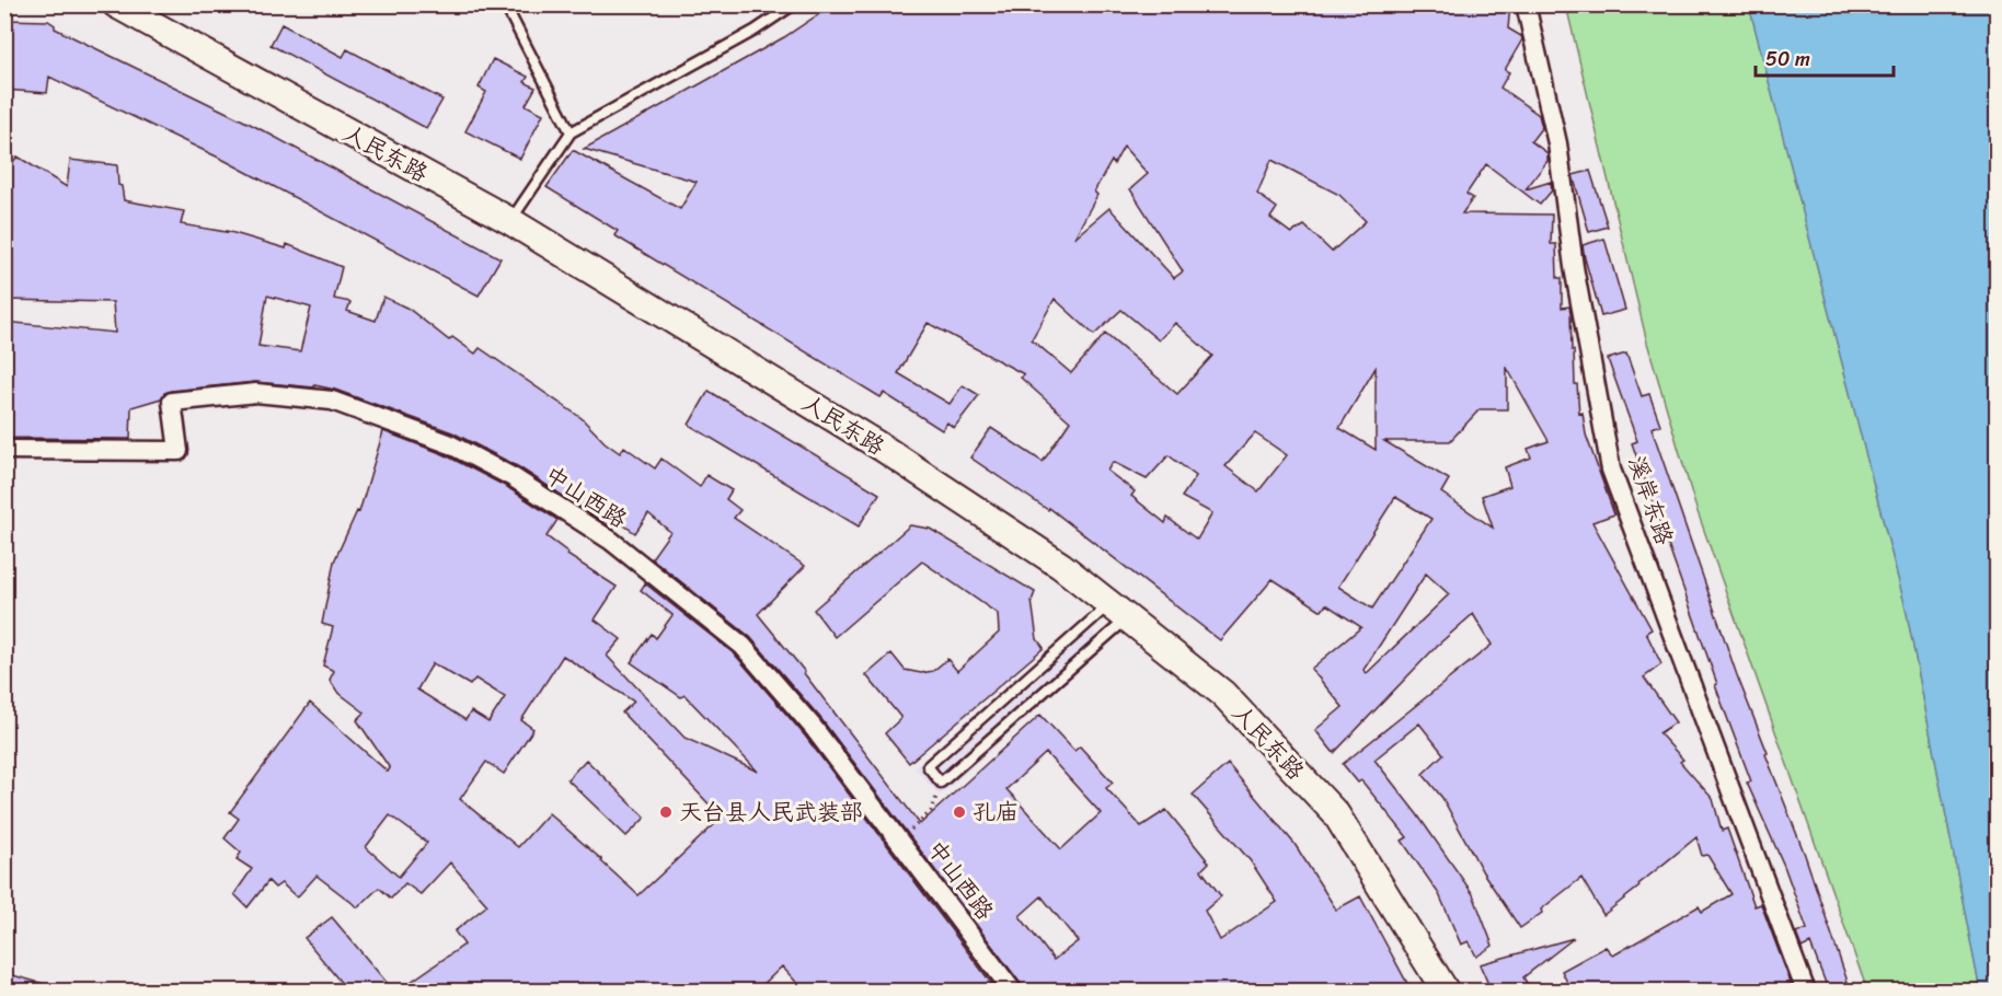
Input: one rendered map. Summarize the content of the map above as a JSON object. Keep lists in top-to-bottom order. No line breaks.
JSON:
{"streets":{"main road":["人民东路"],"street":["中山西路","溪岸东路"]},"places":["天台县人民武装部","孔庙"],"scale_bar":"50 m"}
